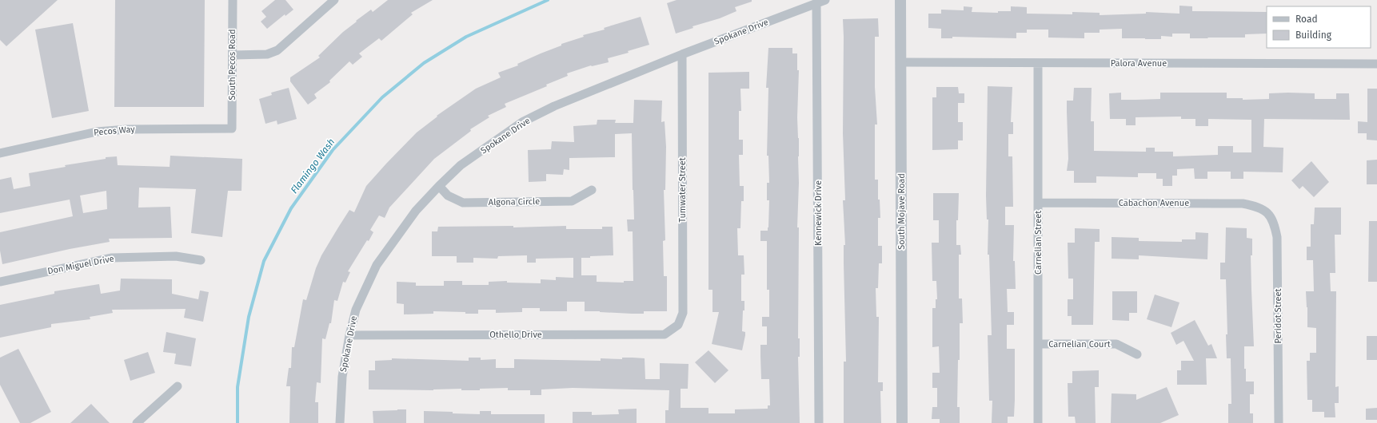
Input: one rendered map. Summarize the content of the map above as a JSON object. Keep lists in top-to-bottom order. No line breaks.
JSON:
{"streets":{"street":["Spokane Drive","Palora Avenue","South Pecos Road","Pecos Way","Tumwater Street","Algona Circle","Cabachon Avenue","South Mojave Road","Kennewick Drive","Carnelian Street","Don Miguel Drive","Peridot Street","Othello Drive","Carnelian Court"]},"crossings":[["Spokane Drive","Tumwater Street"],["Spokane Drive","Algona Circle"],["Spokane Drive","Kennewick Drive"],["Spokane Drive","Othello Drive"],["Palora Avenue","South Mojave Road"],["Palora Avenue","Carnelian Street"],["South Pecos Road","Pecos Way"],["Tumwater Street","Othello Drive"],["Cabachon Avenue","Carnelian Street"],["Cabachon Avenue","Peridot Street"],["Carnelian Street","Carnelian Court"]],"water":["Flamingo Wash"],"legend":["Road","Building"]}
